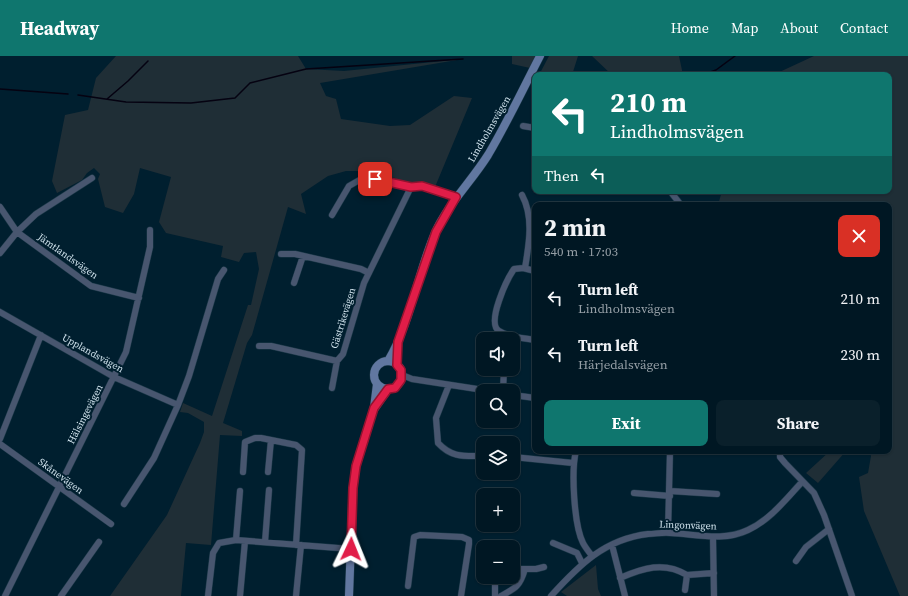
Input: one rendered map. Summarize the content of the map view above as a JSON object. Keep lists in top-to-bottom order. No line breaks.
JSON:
{"streets":{"main road":["Lindholmsvägen"],"street":["Jämtlandsvägen","Gästrikevägen","Upplandsvägen","Hälsingevägen","Skånevägen","Lingonvägen"]},"crossings":[["Jämtlandsvägen","Hälsingevägen"],["Upplandsvägen","Hälsingevägen"],["Hälsingevägen","Skånevägen"]],"page":{"header":"Headway","nav":["Home","Map","About","Contact"],"turn":["210 m","Lindholmsvägen"],"then":"Then","heading":["2 min","540 m · 17:03"],"list":[{"name":"Turn left","note":"Lindholmsvägen","value":"210 m"},{"name":"Turn left","note":"Härjedalsvägen","value":"230 m"}],"map_buttons":["+","−"],"buttons":["Exit","Share"]}}
